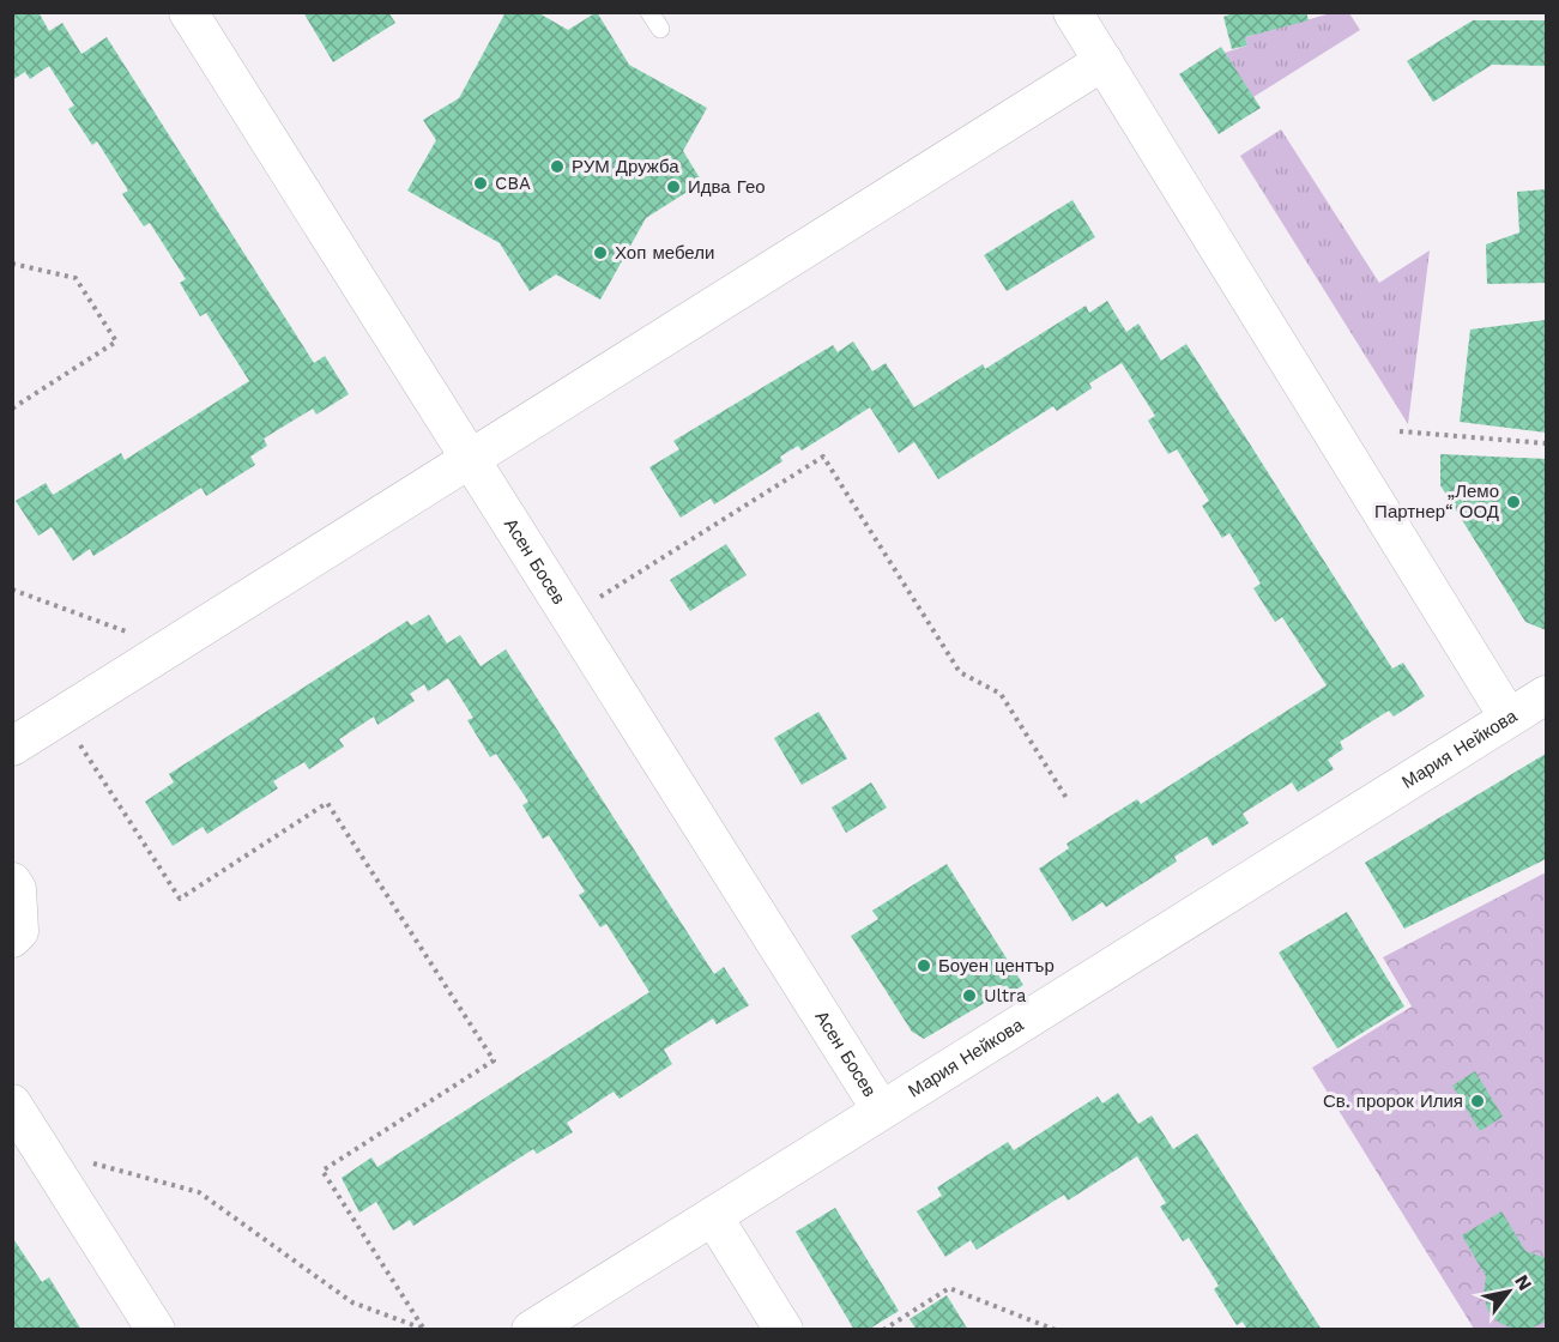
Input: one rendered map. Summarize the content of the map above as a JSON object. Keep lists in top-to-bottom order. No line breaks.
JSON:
{"streets":{"street":["Асен Босев","Мария Нейкова"]},"crossings":[["Асен Босев","Мария Нейкова"]],"places":["РУМ Дружба","CBA","Идва Гео","Хоп мебели","„Лемо Партнер“ ООД","Боуен център","Ultra","Св. пророк Илия"],"north":"top right"}
